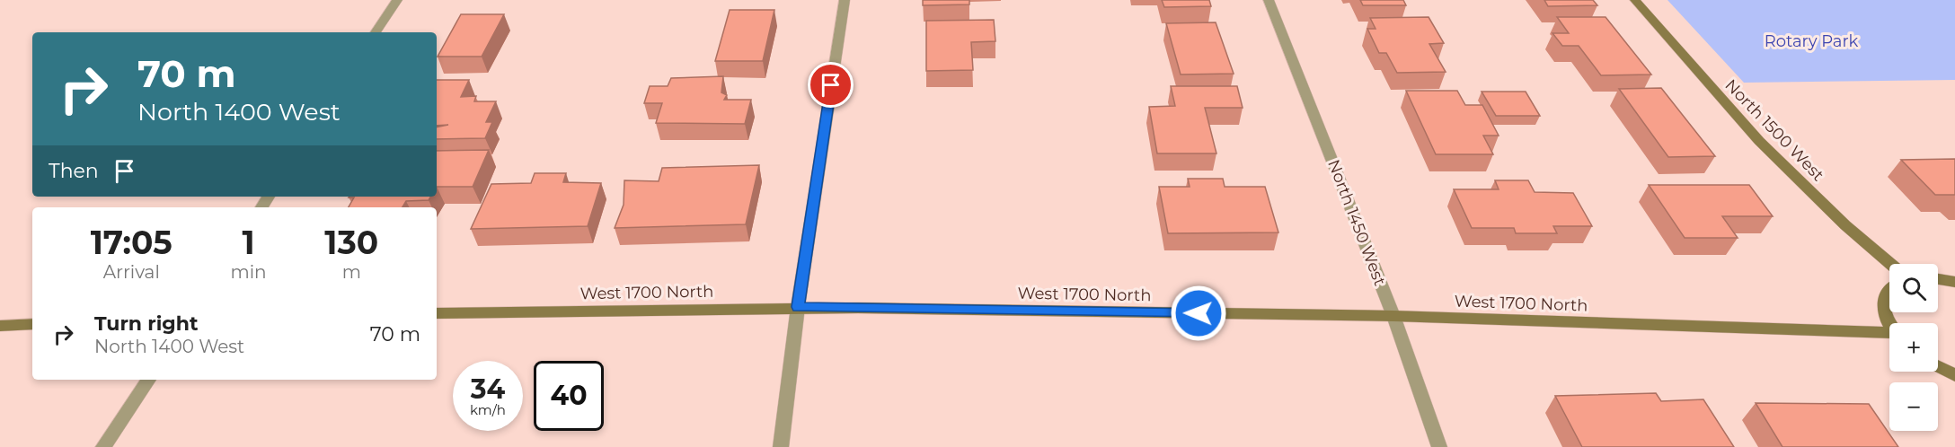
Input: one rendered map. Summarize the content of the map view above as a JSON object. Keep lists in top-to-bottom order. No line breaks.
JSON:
{"streets":{"street":["North 1500 West","North 1450 West","West 1700 North"]},"crossings":[["North 1450 West","West 1700 North"]],"parks":["Rotary Park"],"page":{"turn":["70 m","North 1400 West"],"then":"Then","eta":["17:05","Arrival","1","min","130","m"],"map_buttons":["+","−"],"list":[{"name":"Turn right","note":"North 1400 West","value":"70 m"}],"speed":"34 km/h","limit":"40"}}
